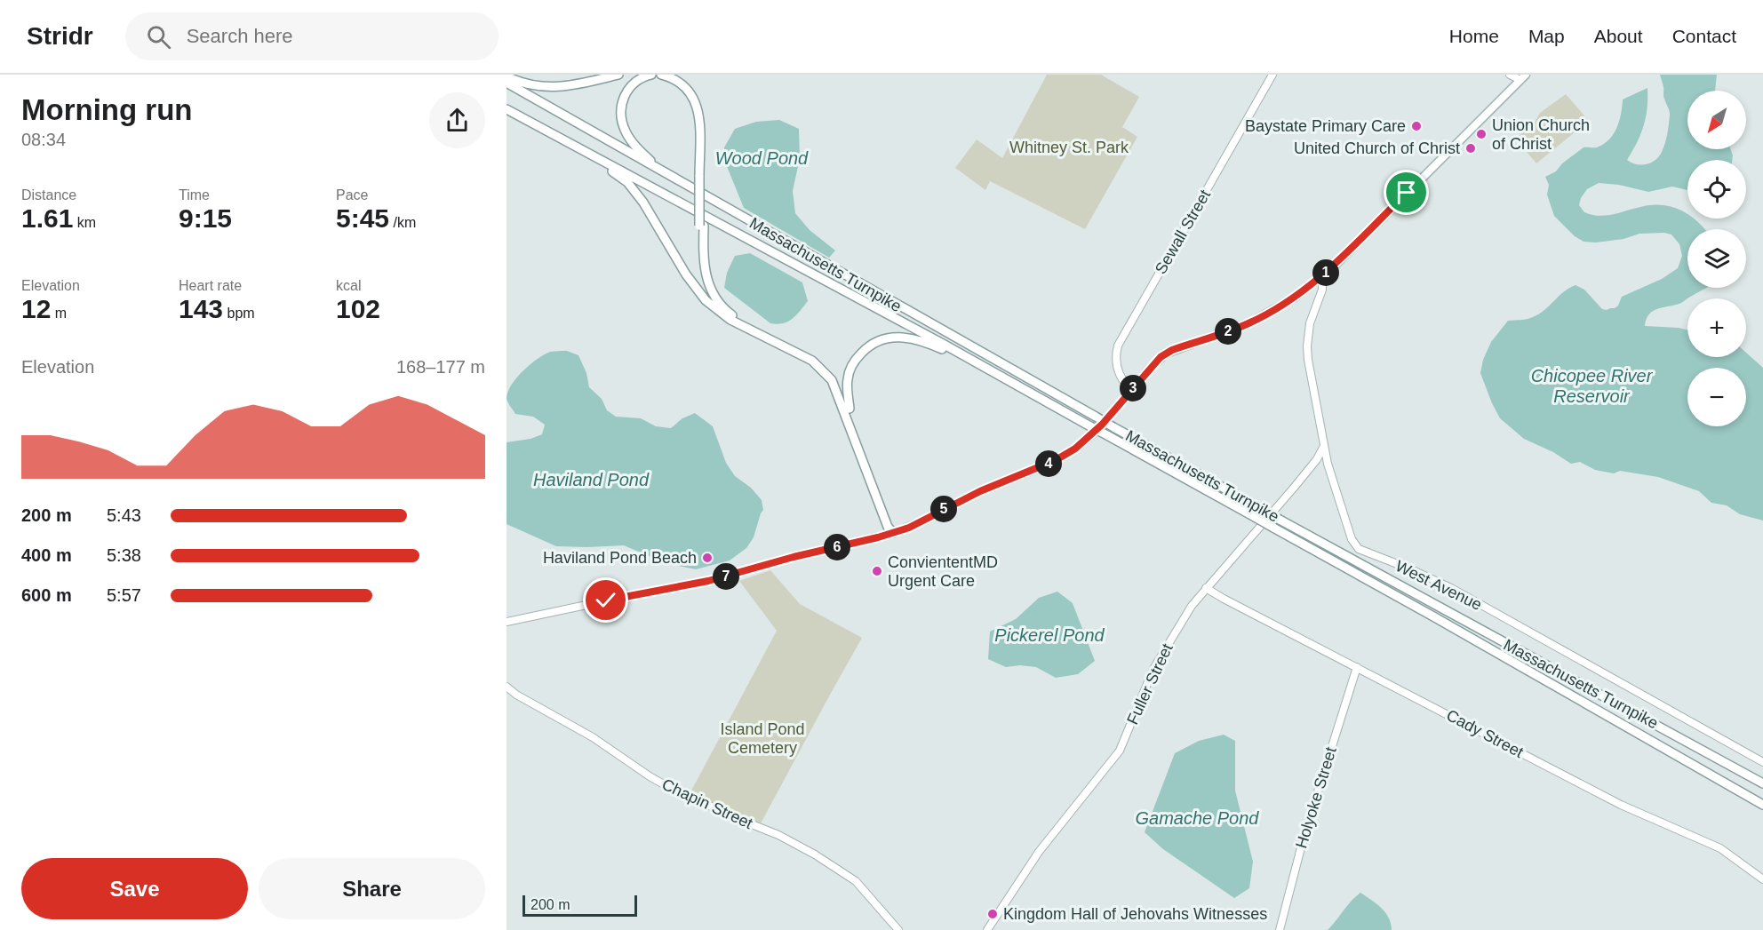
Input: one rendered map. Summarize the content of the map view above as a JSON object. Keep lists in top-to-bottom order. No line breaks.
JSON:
{"streets":{"highway":["Massachusetts Turnpike"],"main road":["Sewall Street","West Avenue","Fuller Street","Cady Street","Holyoke Street","Chapin Street"]},"crossings":[["West Avenue","Fuller Street"],["Fuller Street","Cady Street"],["Cady Street","Holyoke Street"]],"water":["Wood Pond","Chicopee River Reservoir","Haviland Pond","Pickerel Pond","Gamache Pond"],"parks":["Whitney St. Park","Island Pond Cemetery"],"places":["Baystate Primary Care","Union Church of Christ","United Church of Christ","Haviland Pond Beach","ConviententMD Urgent Care","Kingdom Hall of Jehovahs Witnesses"],"scale_bar":"200 m","north":"bottom left","page":{"header":"Stridr","search":"Search here","nav":["Home","Map","About","Contact"],"heading":["Morning run","08:34"],"map_buttons":["+","−"],"stats":[["Distance","1.61 km"],["Time","9:15"],["Pace","5:45 /km"],["Elevation","12 m"],["Heart rate","143 bpm"],["kcal","102"]],"pins":["1","2","3","4","5","6","7"],"chart":["Elevation","168–177 m"],"list":[{"name":"200 m","note":"5:43"},{"name":"400 m","note":"5:38"},{"name":"600 m","note":"5:57"}],"buttons":["Save","Share"],"scale":"200 m"}}
